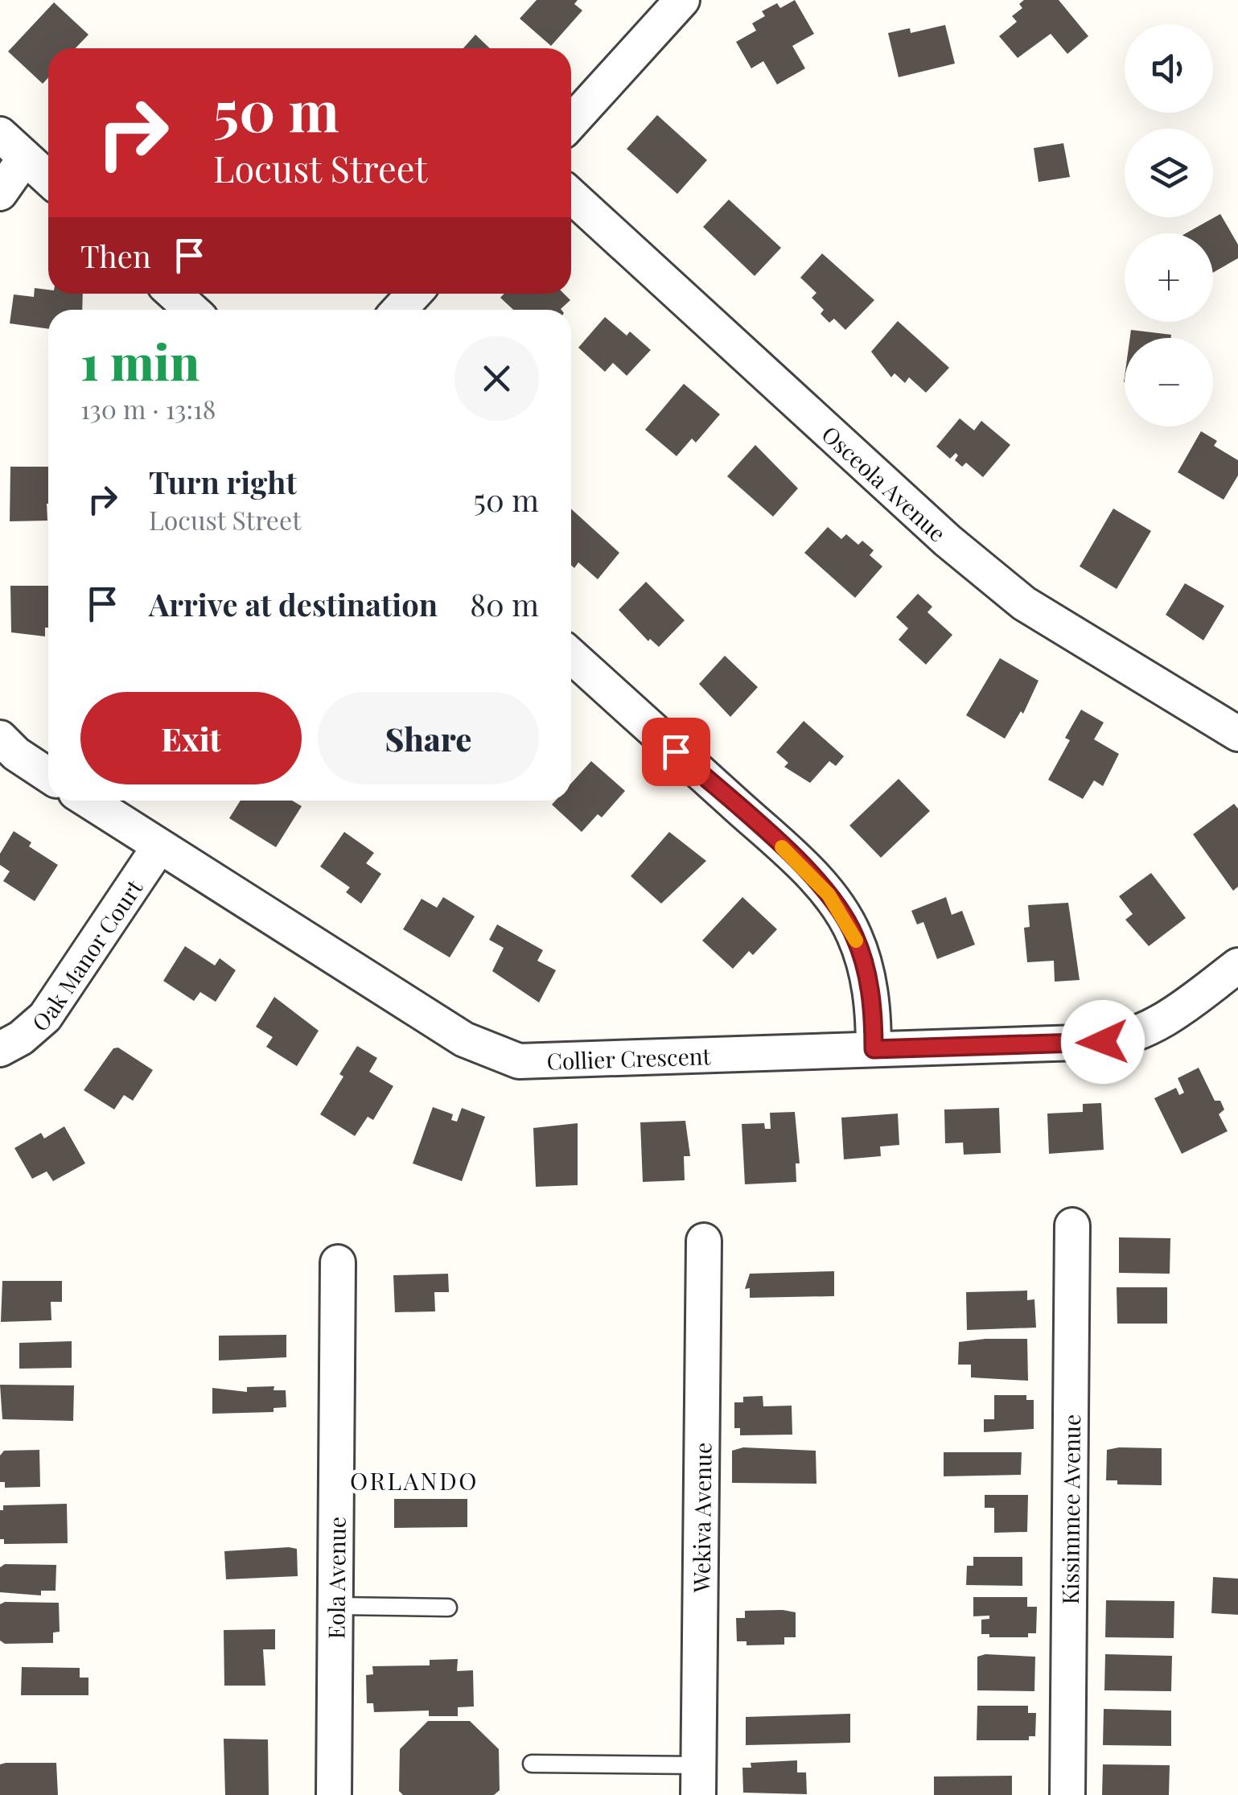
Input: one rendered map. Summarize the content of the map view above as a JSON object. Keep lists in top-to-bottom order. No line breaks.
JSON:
{"streets":{"street":["Osceola Avenue","Oak Manor Court","Collier Crescent","Kissimmee Avenue","Wekiva Avenue","Eola Avenue"]},"crossings":[["Oak Manor Court","Collier Crescent"]],"districts":["ORLANDO"],"page":{"map_buttons":["+","−"],"turn":["50 m","Locust Street"],"then":"Then","heading":["1 min","130 m · 13:18"],"list":[{"name":"Turn right","note":"Locust Street","value":"50 m"},{"name":"Arrive at destination","value":"80 m"}],"buttons":["Exit","Share"]}}
